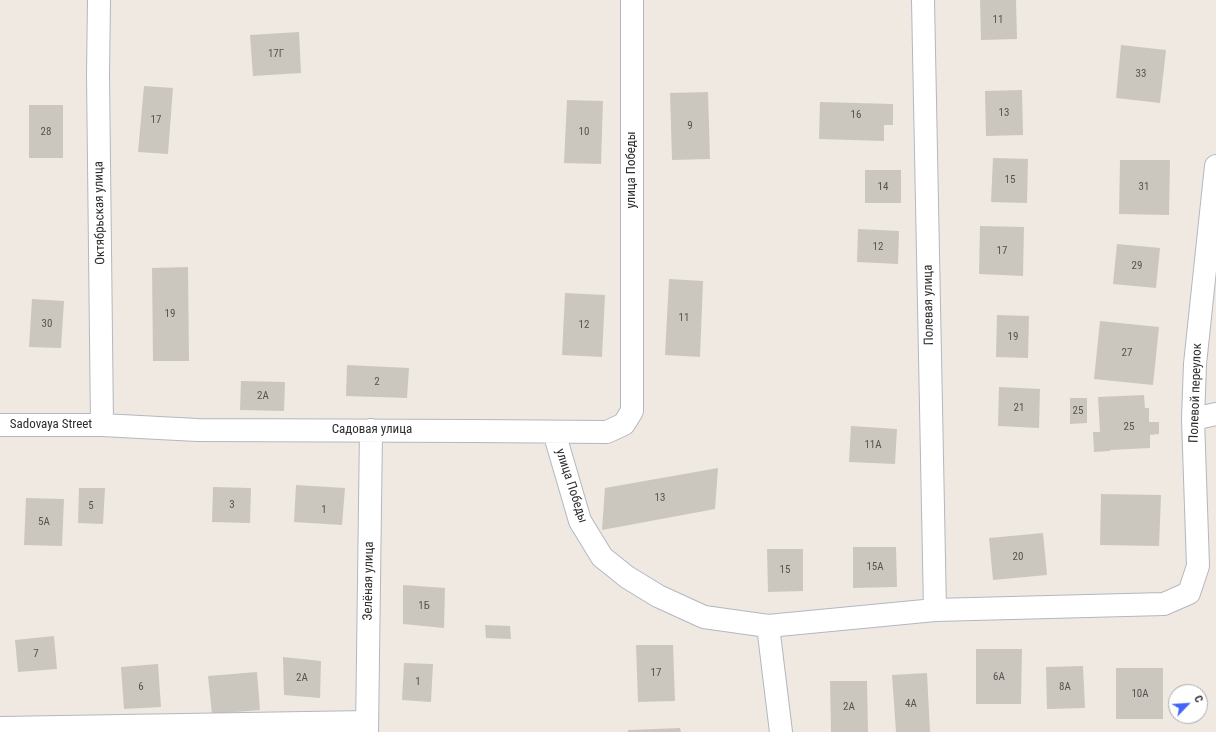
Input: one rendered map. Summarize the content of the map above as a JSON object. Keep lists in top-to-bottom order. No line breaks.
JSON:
{"streets":{"street":["улица Победы","Октябрьская улица","Полевая улица","Полевой переулок","Sadovaya Street","Садовая улица","Зелёная улица"]},"crossings":[["улица Победы","Полевая улица"],["улица Победы","Полевой переулок"],["улица Победы","Садовая улица"],["Октябрьская улица","Sadovaya Street"],["Октябрьская улица","Садовая улица"],["Sadovaya Street","Садовая улица"],["Садовая улица","Зелёная улица"]],"house_numbers":["11","17Г","33","13","16","17","9","28","10","15","14","31","12","17","29","19","11","30","12","19","27","2","2А","21","25","25","11А","13","3","5","1","5А","20","15А","15","1Б","7","17","6А","2А","1","6","8А","10А","4А","2А"],"north":"top right"}
